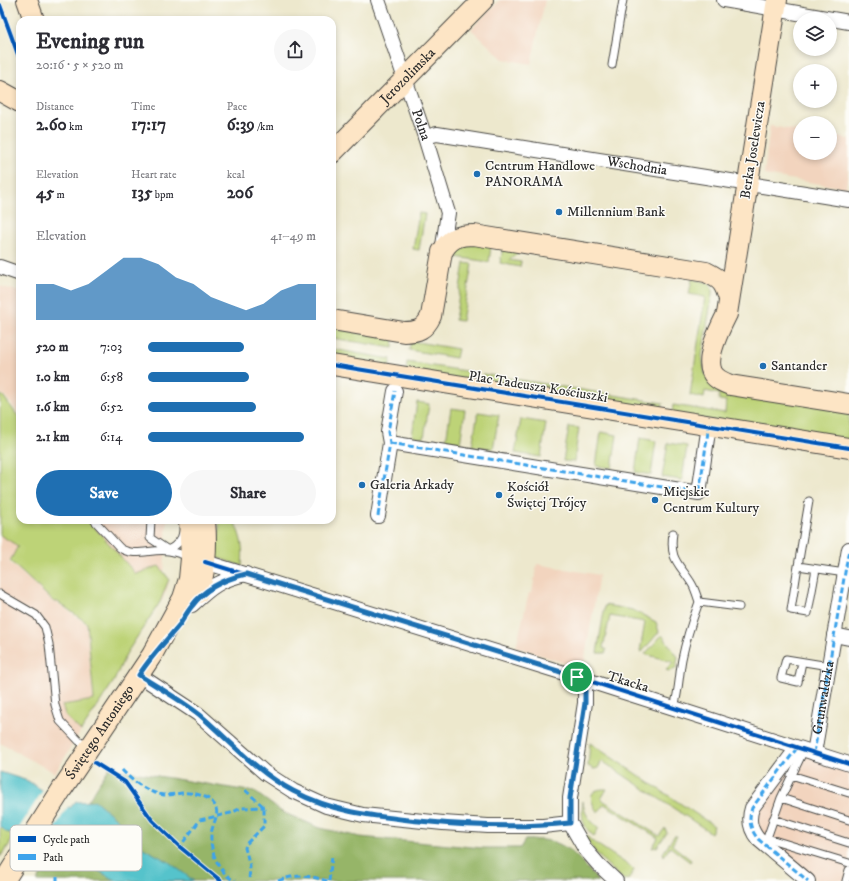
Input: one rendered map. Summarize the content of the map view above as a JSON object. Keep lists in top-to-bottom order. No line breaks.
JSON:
{"streets":{"street":["Jerozolimska","Polna","Berka Joselewicza","Wschodnia","Plac Tadeusza Kościuszki","Tkacka","Grunwaldzka","Świętego Antoniego"]},"crossings":[["Jerozolimska","Polna"],["Polna","Wschodnia"],["Berka Joselewicza","Wschodnia"],["Tkacka","Grunwaldzka"],["Tkacka","Świętego Antoniego"]],"places":["Centrum Handlowe PANORAMA","Millennium Bank","Santander","Galeria Arkady","Kościół Świętej Trójcy","Miejskie Centrum Kultury"],"legend":["Cycle path","Path"],"page":{"map_buttons":["+","−"],"heading":["Evening run","20:16 · 5 × 520 m"],"stats":[["Distance","2.60 km"],["Time","17:17"],["Pace","6:39 /km"],["Elevation","45 m"],["Heart rate","135 bpm"],["kcal","206"]],"chart":["Elevation","41–49 m"],"list":[{"name":"520 m","note":"7:03"},{"name":"1.0 km","note":"6:58"},{"name":"1.6 km","note":"6:52"},{"name":"2.1 km","note":"6:14"}],"buttons":["Save","Share"]}}
